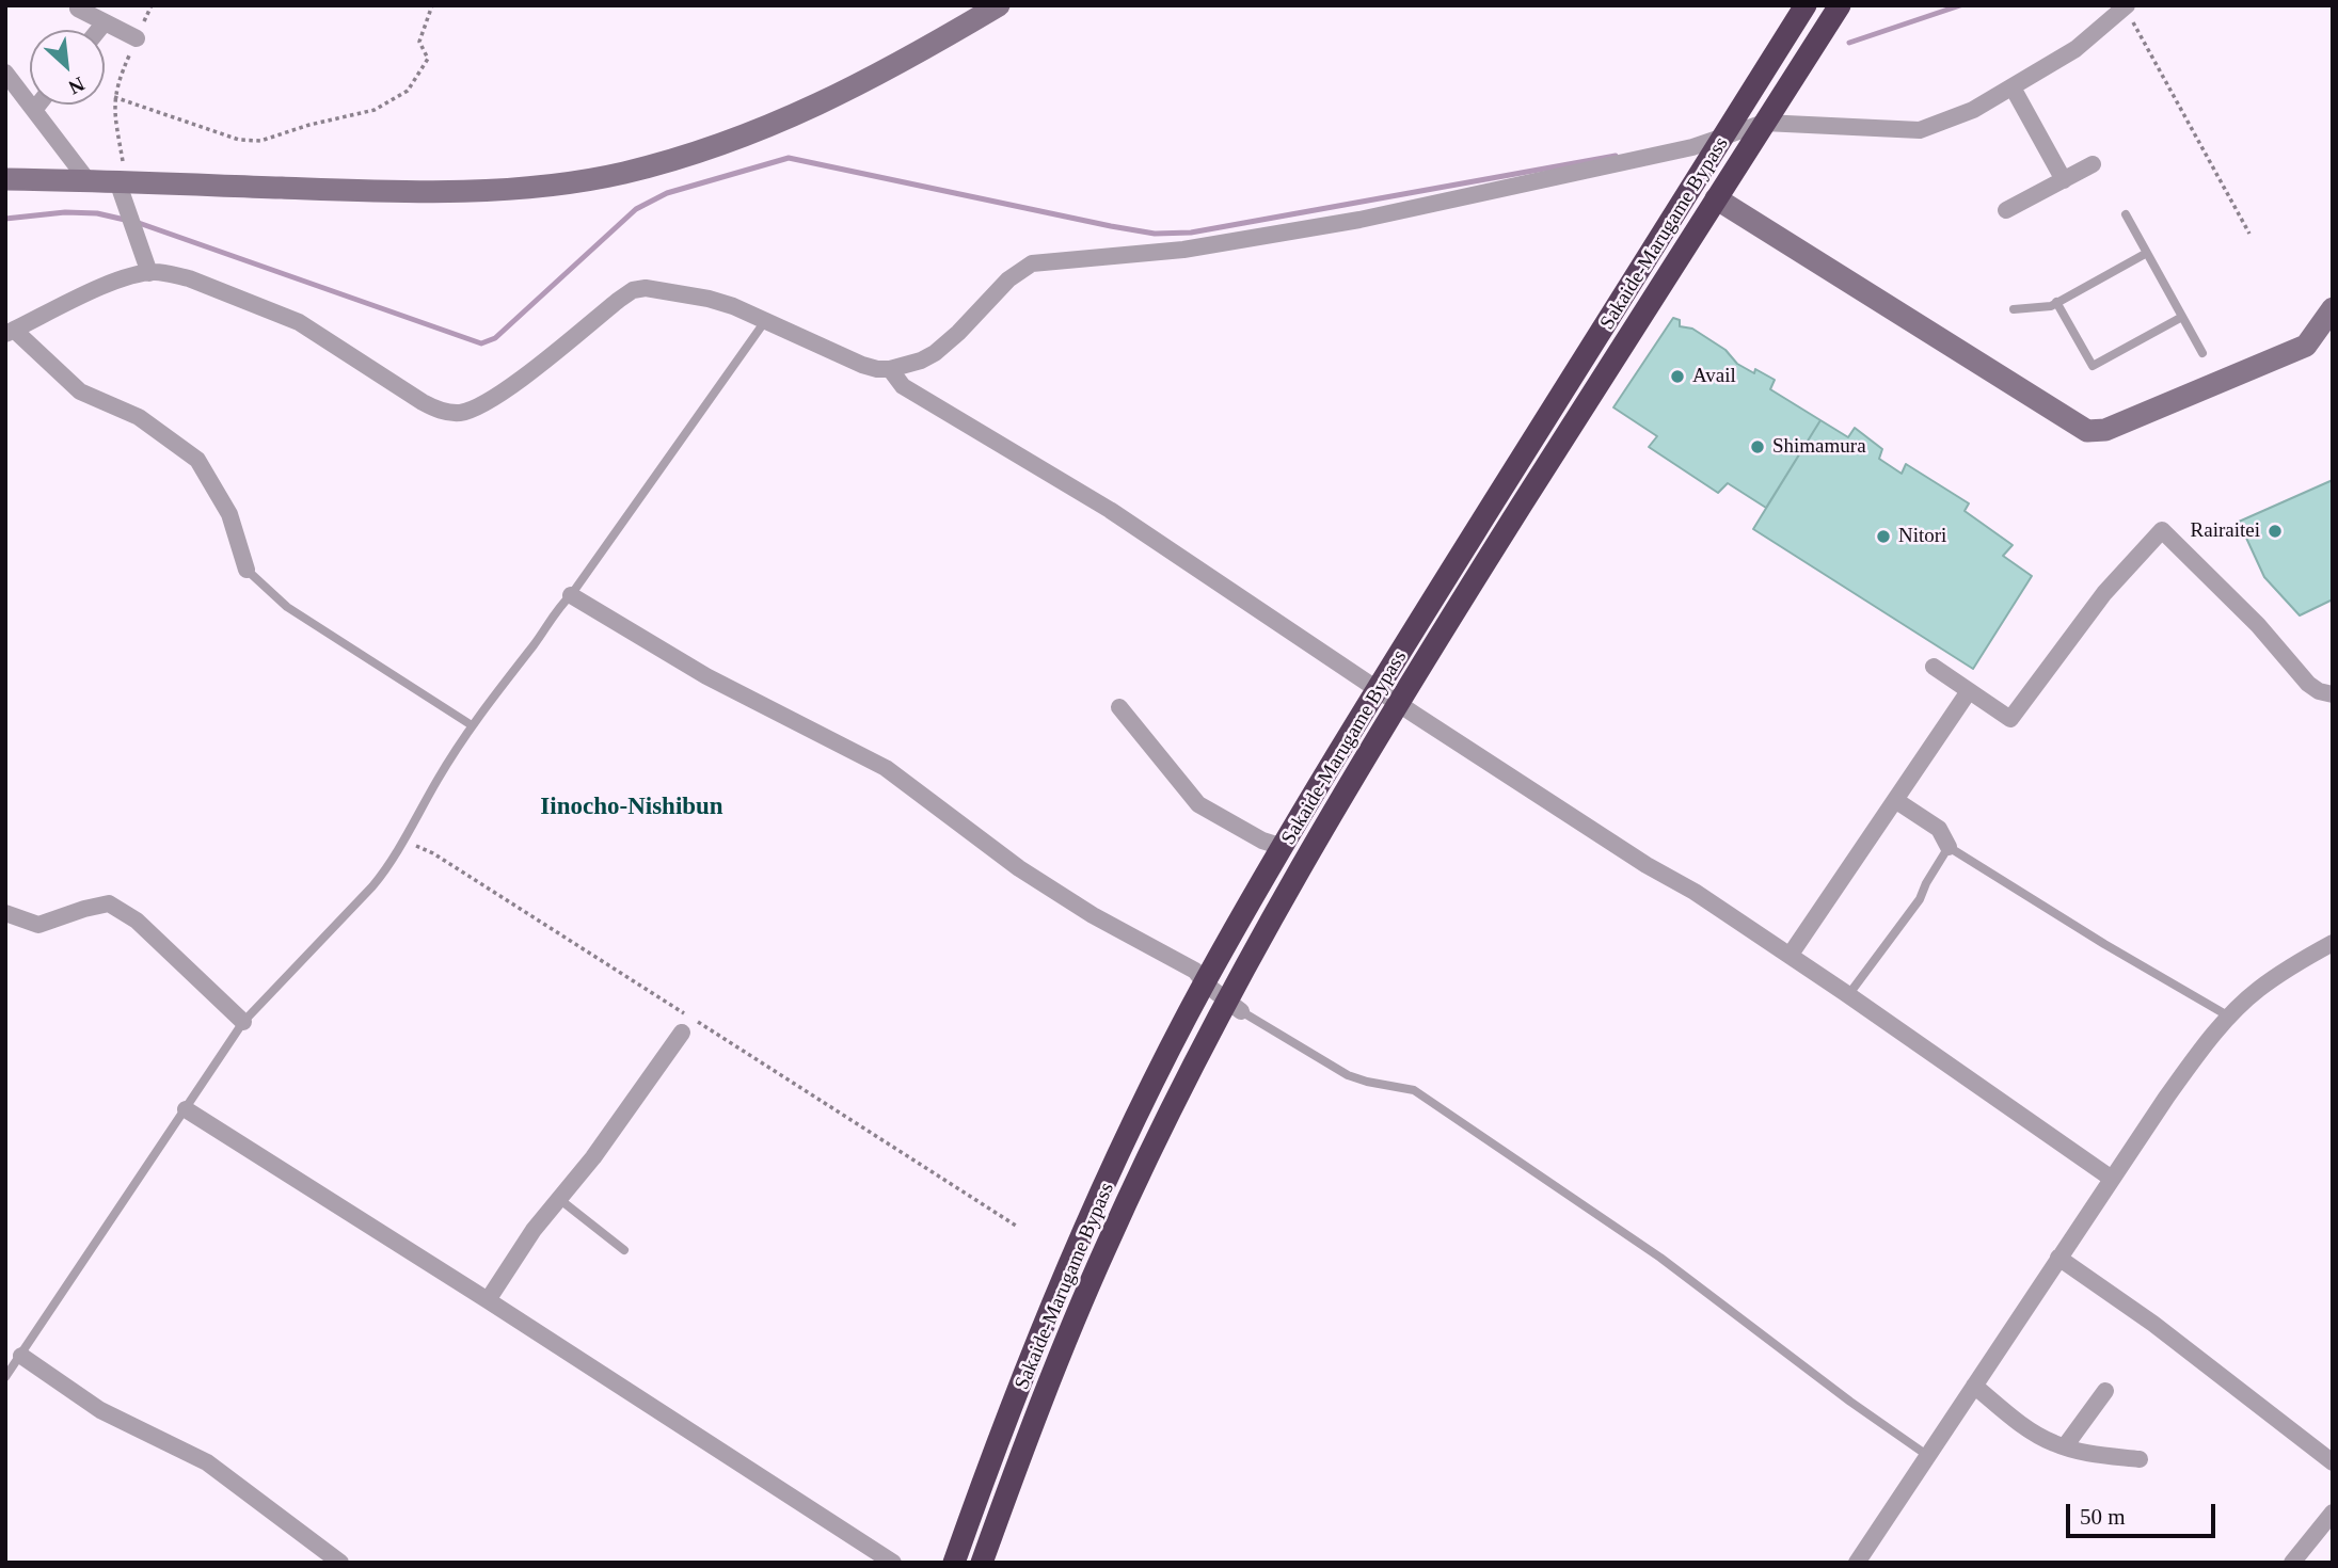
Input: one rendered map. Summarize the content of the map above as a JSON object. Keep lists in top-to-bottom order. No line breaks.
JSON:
{"streets":{"highway":["Sakaide-Marugame Bypass"]},"districts":["Iinocho-Nishibun"],"places":["Avail","Shimamura","Rairaitei","Nitori"],"scale_bar":"50 m","north":"bottom right"}
